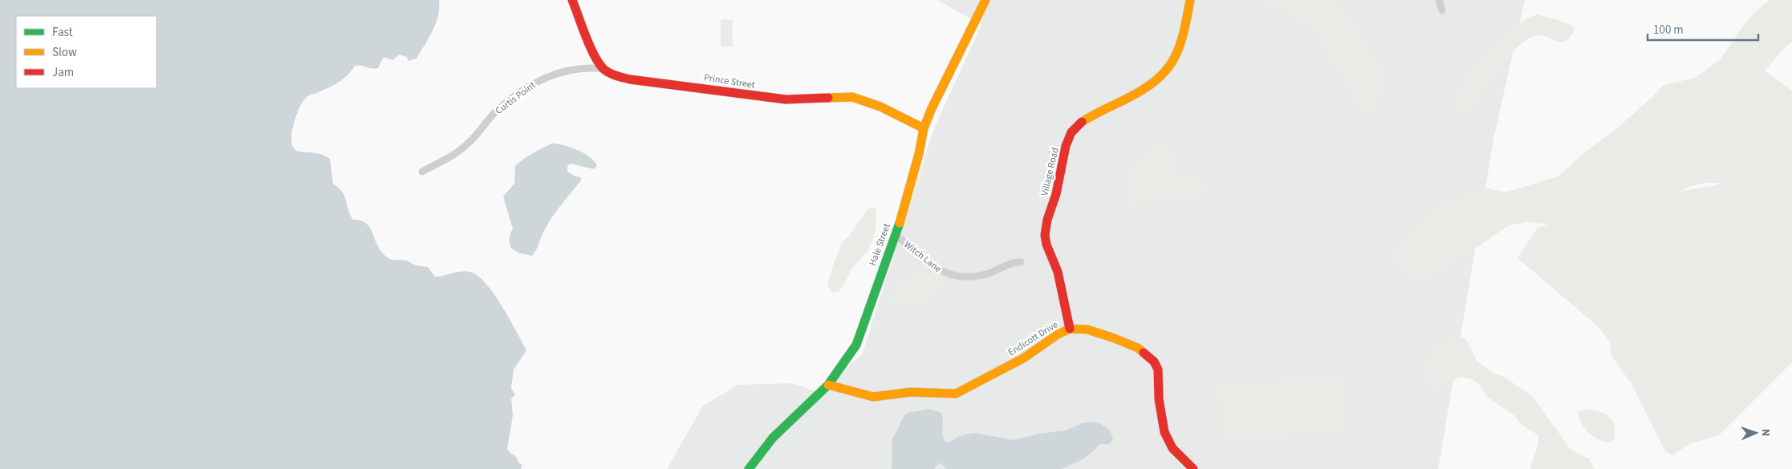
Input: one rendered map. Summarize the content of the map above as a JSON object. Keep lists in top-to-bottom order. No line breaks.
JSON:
{"streets":{"street":["Prince Street","Curtis Point","Village Road","Hale Street","Witch Lane","Endicott Drive"]},"crossings":[["Prince Street","Curtis Point"],["Prince Street","Hale Street"],["Village Road","Endicott Drive"],["Hale Street","Witch Lane"],["Hale Street","Endicott Drive"]],"legend":["Fast","Slow","Jam"],"scale_bar":"100 m","north":"right"}
